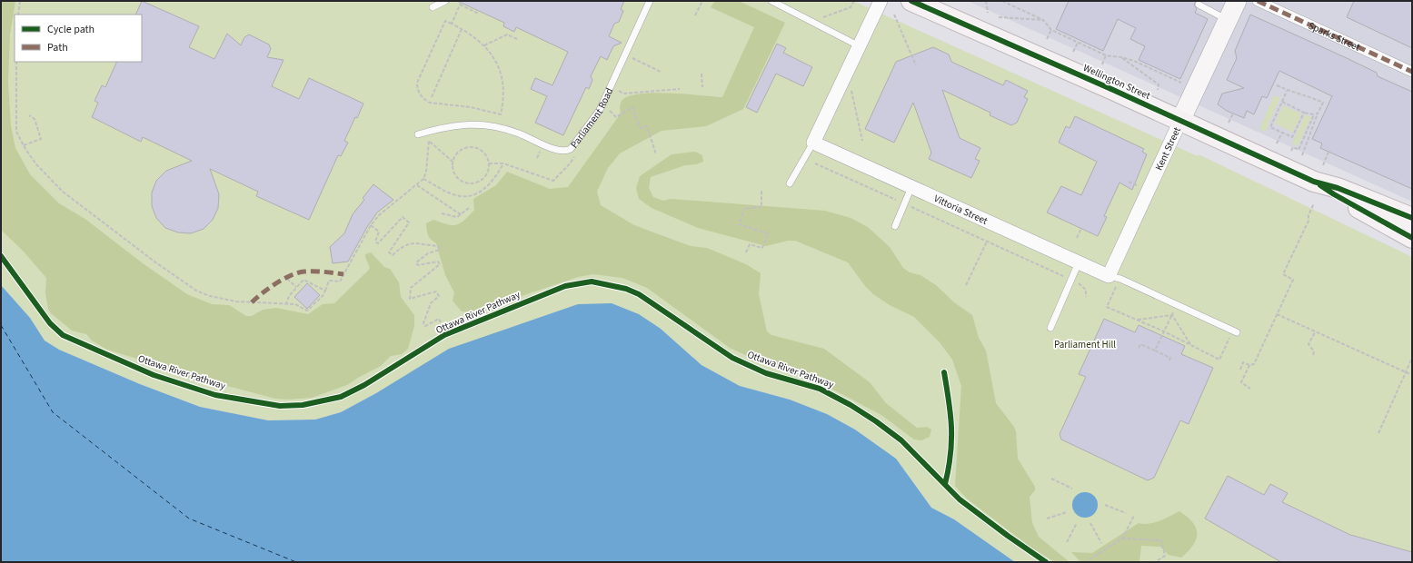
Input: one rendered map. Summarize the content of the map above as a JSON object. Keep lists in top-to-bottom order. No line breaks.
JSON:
{"streets":{"main road":["Wellington Street","Kent Street"],"street":["Sparks Street","Vittoria Street"],"lane":["Parliament Road"],"cycle path":["Ottawa River Pathway"]},"crossings":[["Wellington Street","Kent Street"],["Kent Street","Vittoria Street"]],"parks":["Parliament Hill"],"legend":["Cycle path","Path"]}
